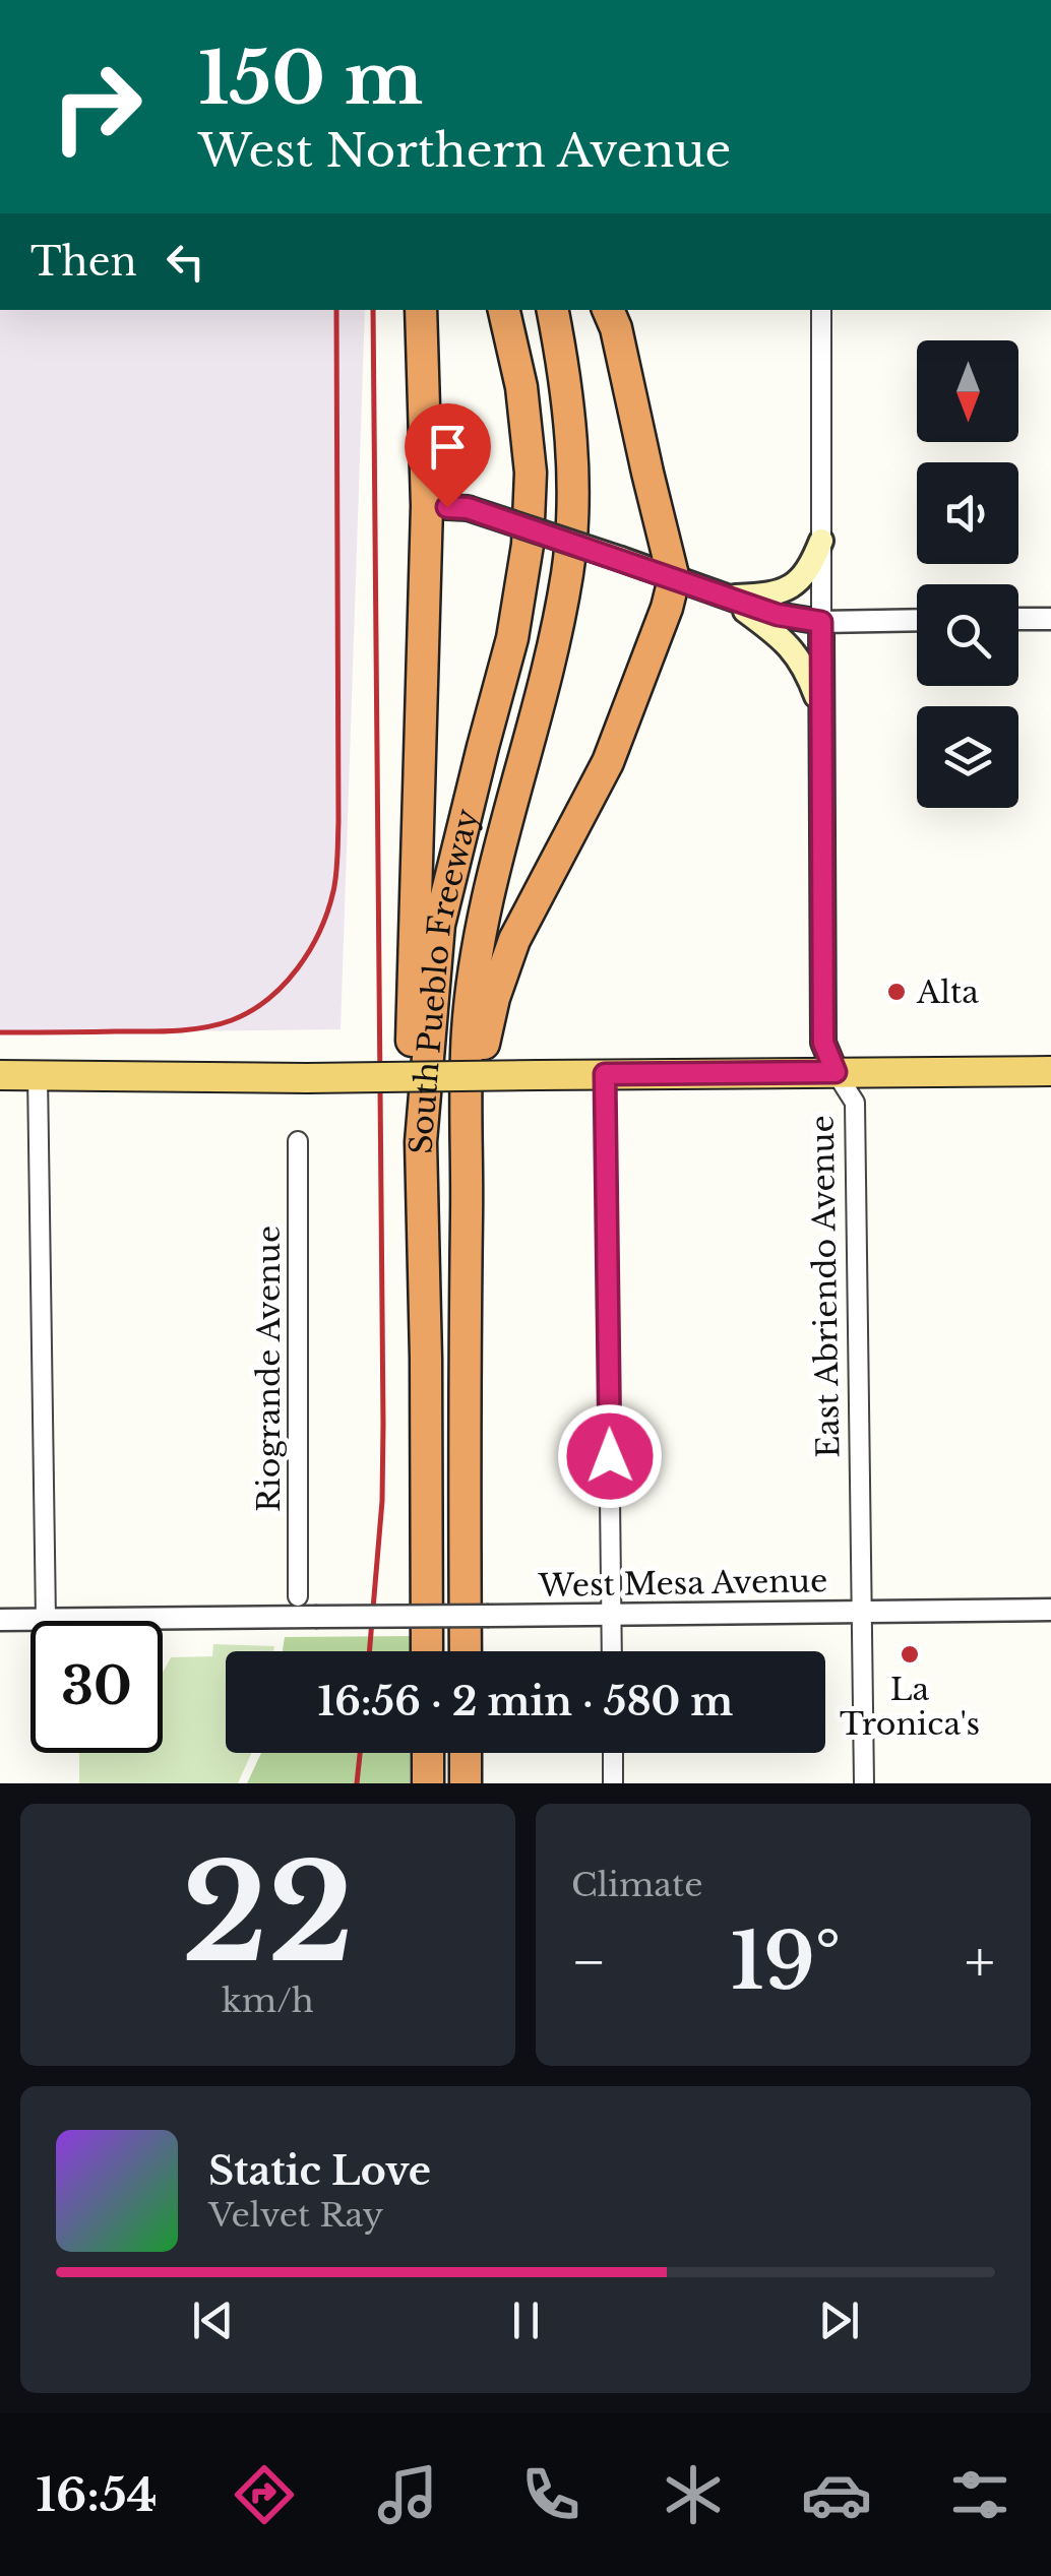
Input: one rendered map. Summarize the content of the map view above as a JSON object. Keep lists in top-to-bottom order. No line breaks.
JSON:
{"streets":{"highway":["South Pueblo Freeway"],"main road":["East Abriendo Avenue"],"street":["Riogrande Avenue","West Mesa Avenue"]},"crossings":[["East Abriendo Avenue","West Mesa Avenue"]],"places":["Alta","La Tronica's"],"north":"bottom","page":{"turn":["150 m","West Northern Avenue"],"then":"Then","limit":"30","trip":"16:56 · 2 min · 580 m","tile":[["22","km/h"],"Climate"],"heat":["−","19°","+"],"song":["Static Love","Velvet Ray"],"tabs":"16:54"}}
